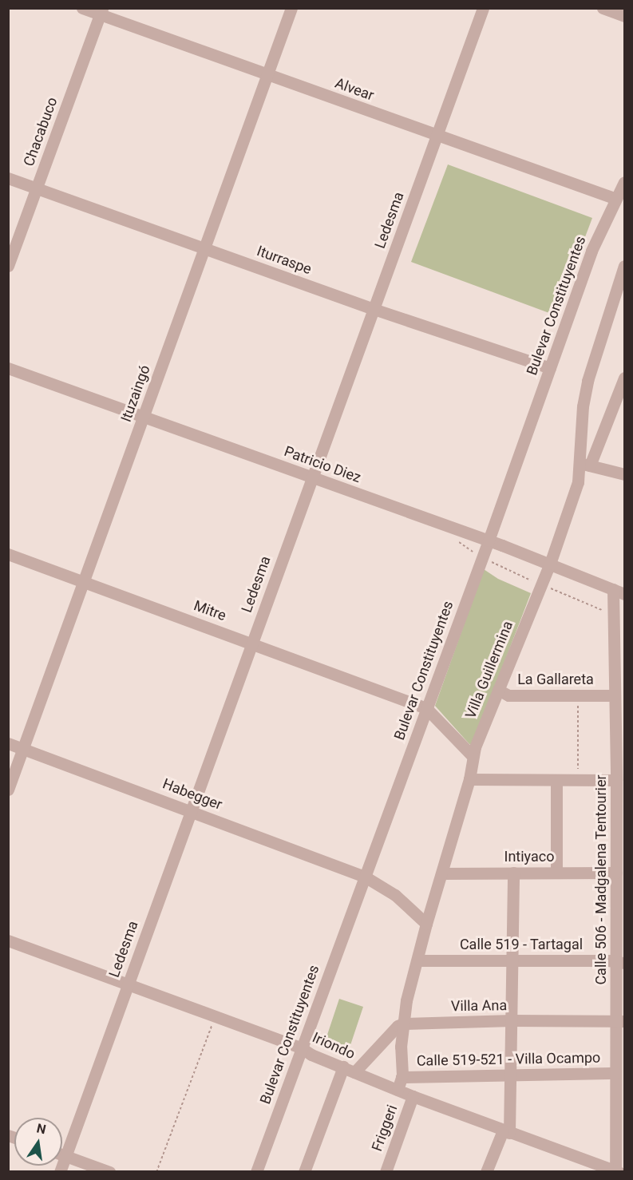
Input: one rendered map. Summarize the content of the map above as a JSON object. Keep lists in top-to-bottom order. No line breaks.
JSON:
{"streets":{"street":["Alvear","Chacabuco","Ledesma","Iturraspe","Bulevar Constituyentes","Ituzaingó","Patricio Diez","Mitre","Villa Guillermina","La Gallareta","Habegger","Intiyaco","Calle 506 - Madgalena Tentourier","Calle 519 - Tartagal","Villa Ana","Iriondo","Calle 519-521 - Villa Ocampo","Friggeri"]},"crossings":[["Alvear","Chacabuco"],["Alvear","Ledesma"],["Alvear","Bulevar Constituyentes"],["Alvear","Ituzaingó"],["Chacabuco","Iturraspe"],["Ledesma","Iturraspe"],["Ledesma","Patricio Diez"],["Ledesma","Mitre"],["Ledesma","Habegger"],["Ledesma","Iriondo"],["Iturraspe","Bulevar Constituyentes"],["Iturraspe","Ituzaingó"],["Bulevar Constituyentes","Patricio Diez"],["Bulevar Constituyentes","Mitre"],["Bulevar Constituyentes","Habegger"],["Bulevar Constituyentes","Iriondo"],["Ituzaingó","Patricio Diez"],["Ituzaingó","Mitre"],["Ituzaingó","Habegger"],["Patricio Diez","Villa Guillermina"],["Patricio Diez","Calle 506 - Madgalena Tentourier"],["Villa Guillermina","La Gallareta"],["Villa Guillermina","Habegger"],["Villa Guillermina","Intiyaco"],["Villa Guillermina","Calle 519 - Tartagal"],["Villa Guillermina","Villa Ana"],["Villa Guillermina","Iriondo"],["Villa Guillermina","Calle 519-521 - Villa Ocampo"],["La Gallareta","Calle 506 - Madgalena Tentourier"],["Intiyaco","Calle 506 - Madgalena Tentourier"],["Calle 506 - Madgalena Tentourier","Calle 519 - Tartagal"],["Calle 506 - Madgalena Tentourier","Villa Ana"],["Calle 506 - Madgalena Tentourier","Iriondo"],["Calle 506 - Madgalena Tentourier","Calle 519-521 - Villa Ocampo"],["Iriondo","Friggeri"]],"north":"top"}
